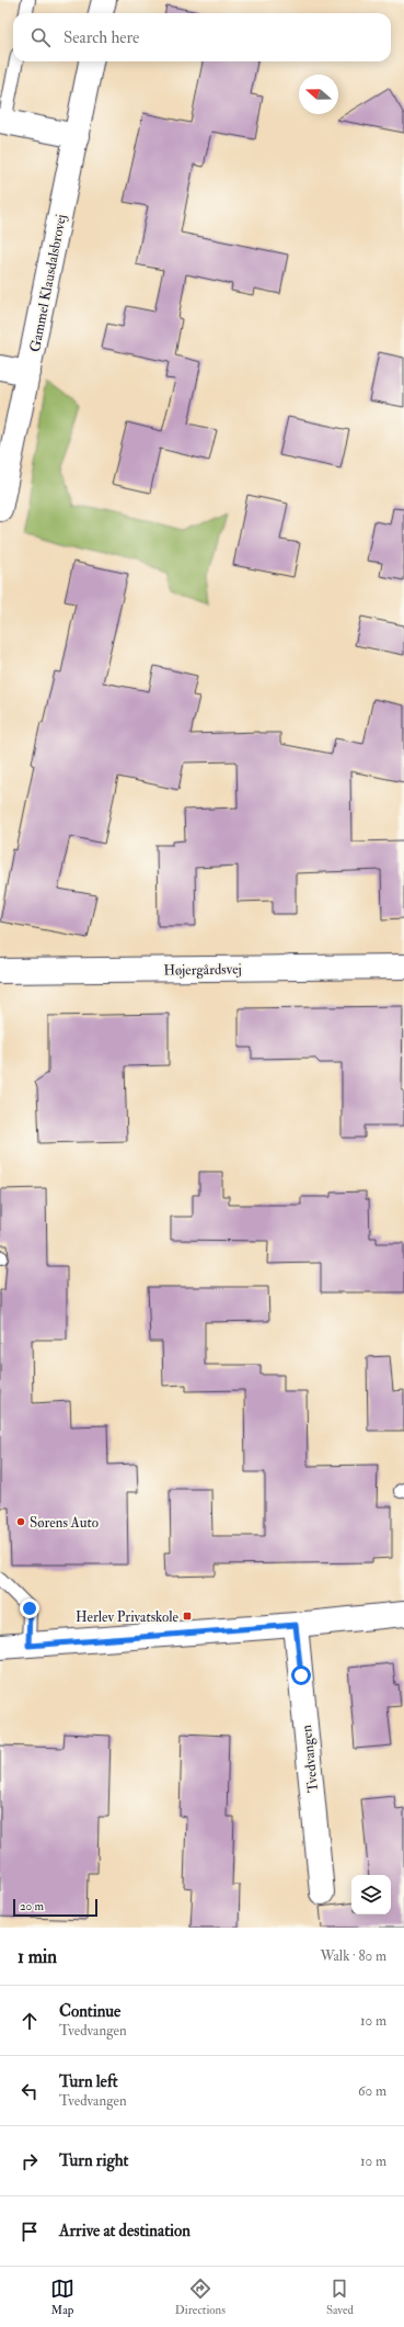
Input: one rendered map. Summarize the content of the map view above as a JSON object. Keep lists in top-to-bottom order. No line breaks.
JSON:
{"streets":{"street":["Gammel Klausdalsbrovej","Højergårdsvej","Tvedvangen"]},"places":{"other":["Sørens Auto"],"transit":["Herlev Privatskole"]},"scale_bar":"20 m","north":"left","page":{"search":"Search here","scale":"20 m","heading":["1 min","Walk · 80 m"],"list":[["Continue","Tvedvangen","10 m"],["Turn left","Tvedvangen","60 m"],["Turn right","10 m"],"Arrive at destination"],"nav":["Map","Directions","Saved"]}}
